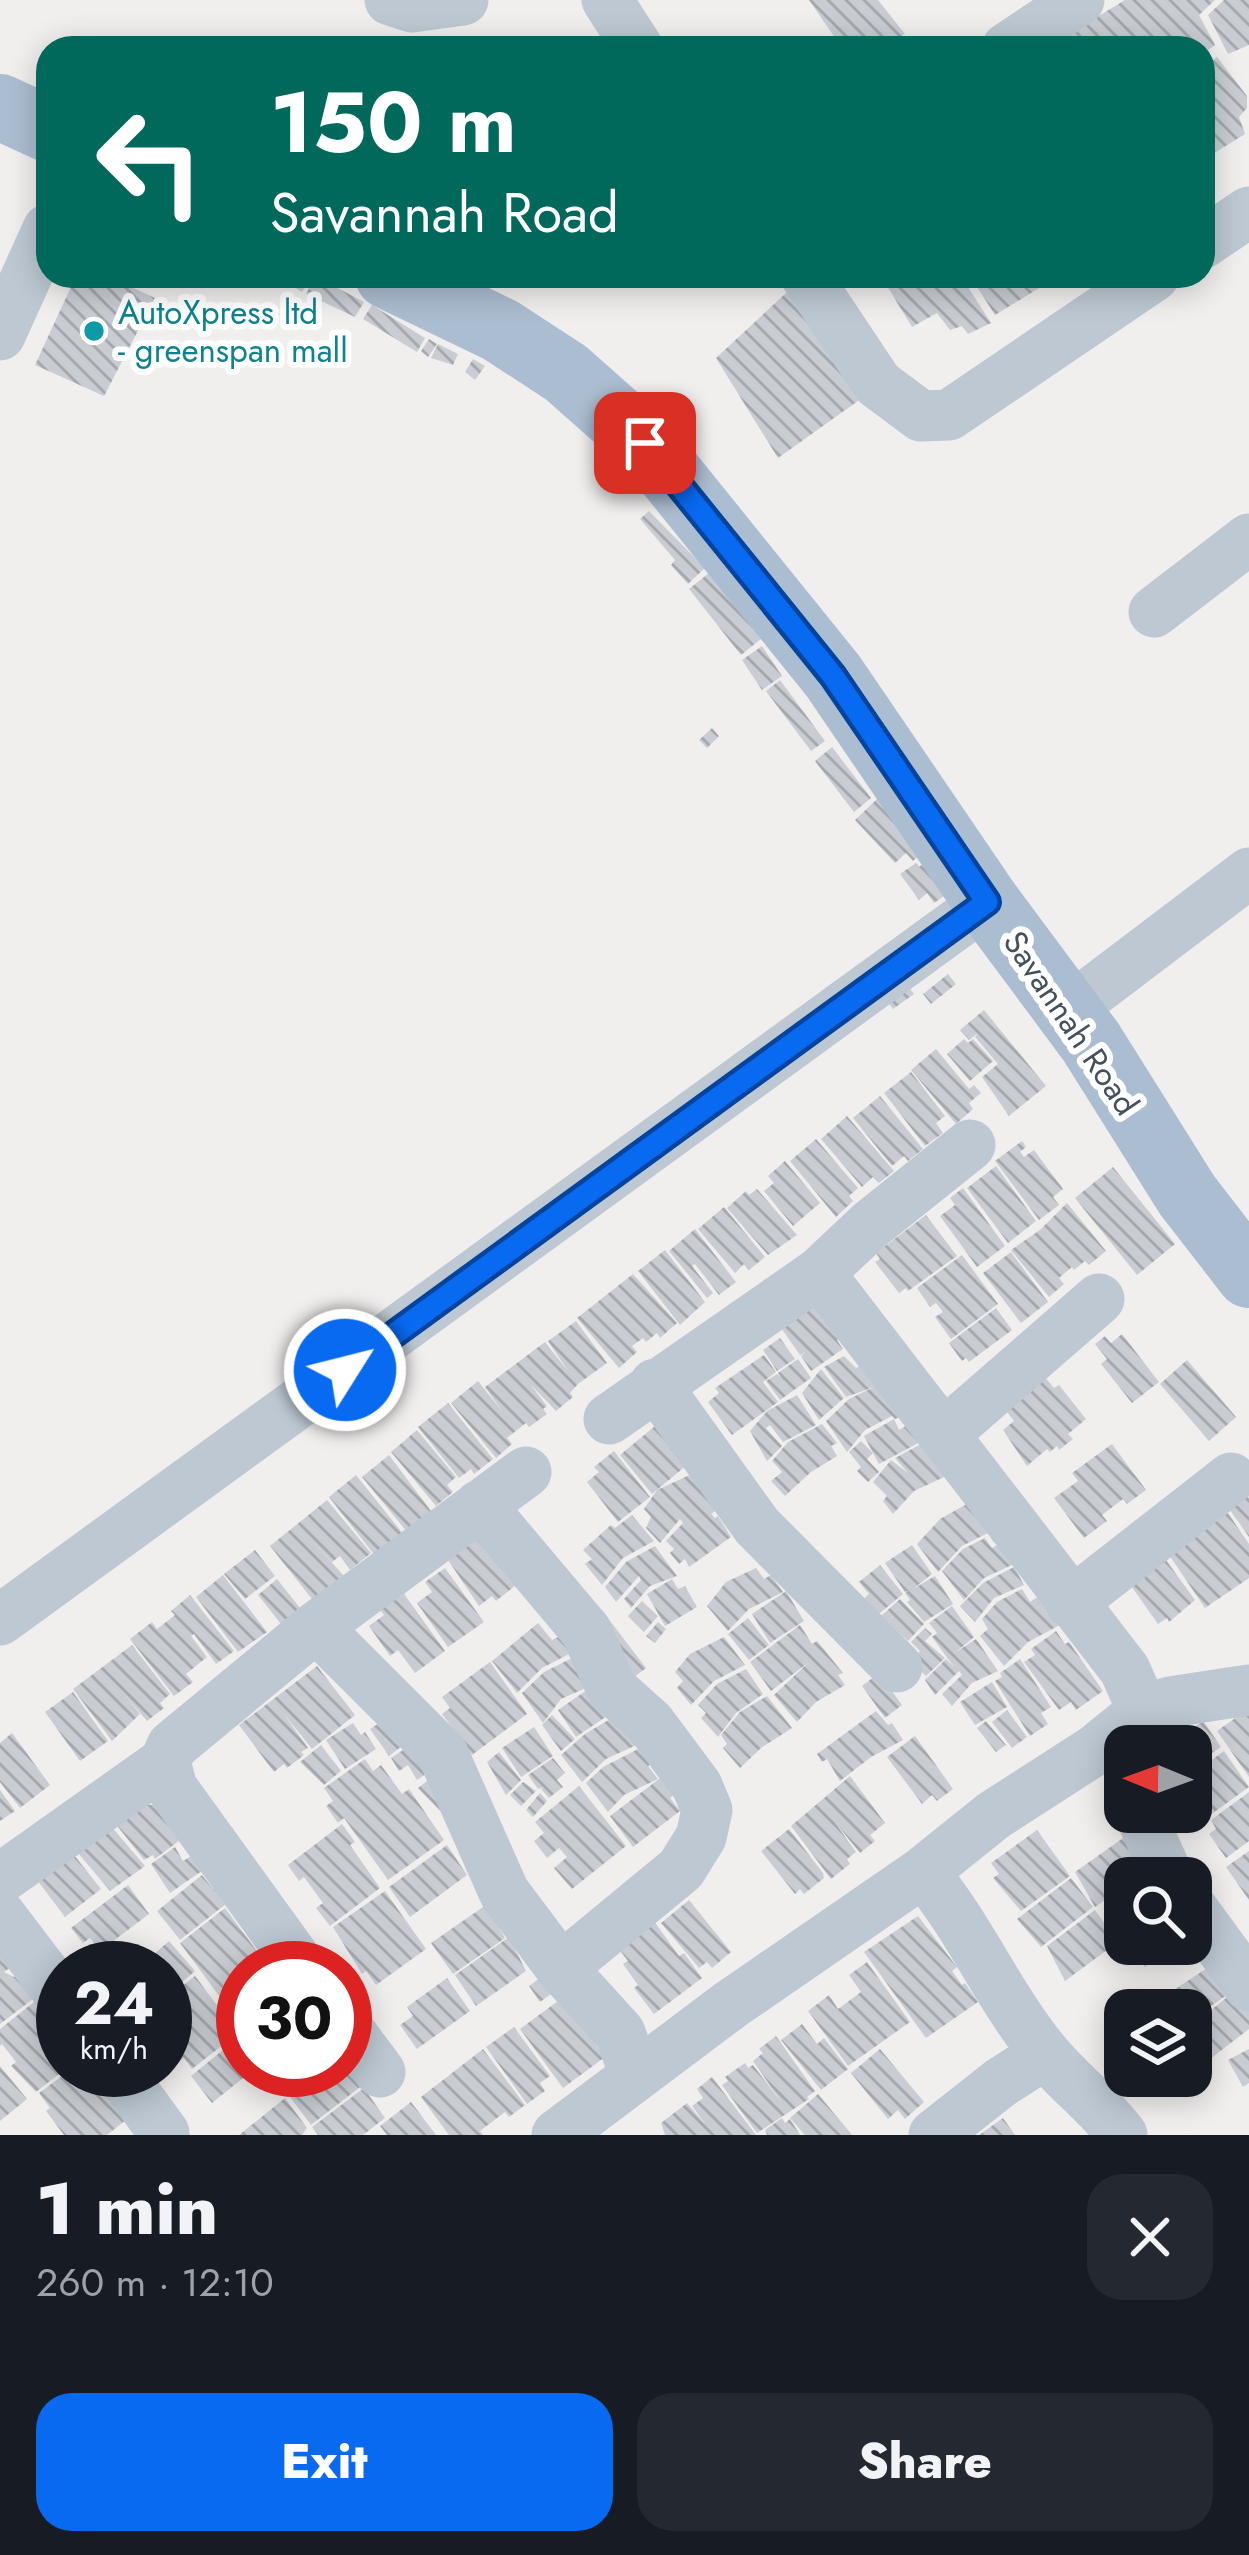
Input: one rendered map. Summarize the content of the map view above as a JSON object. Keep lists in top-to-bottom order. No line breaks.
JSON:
{"streets":{"main road":["Savannah Road"]},"places":["AutoXpress ltd - greenspan mall"],"north":"left","page":{"turn":["150 m","Savannah Road"],"speed":"24 km/h","limit":"30","heading":["1 min","260 m · 12:10"],"buttons":["Exit","Share"]}}
